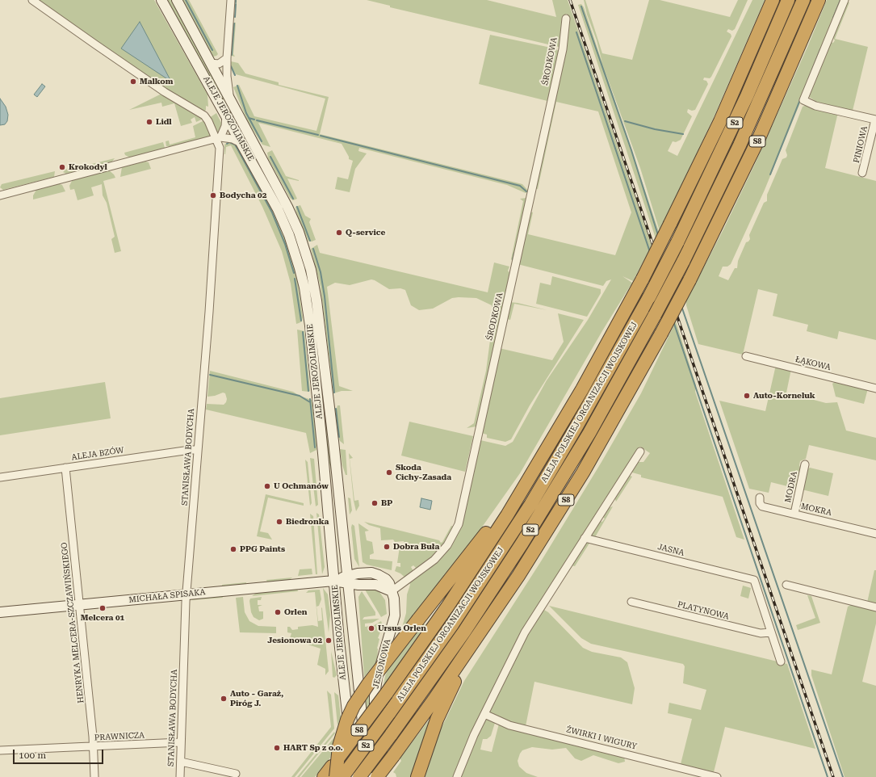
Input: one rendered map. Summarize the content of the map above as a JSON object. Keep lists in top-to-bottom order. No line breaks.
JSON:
{"streets":{"highway":["S2","S8","ALEJA POLSKIEJ ORGANIZACJI WOJSKOWEJ"],"main road":["ALEJE JEROZOLIMSKIE","MICHAŁA SPISAKA","JESIONOWA"],"street":["ŚRODKOWA","PINIOWA","ŁĄKOWA","ALEJA BZÓW","STANISŁAWA BODYCHA","MODRA","MOKRA","JASNA","PLATYNOWA","HENRYKA MELCERA-SZCZAWIŃSKIEGO","PRAWNICZA","ŻWIRKI I WIGURY"]},"crossings":[["ŚRODKOWA","JESIONOWA"],["ALEJE JEROZOLIMSKIE","MICHAŁA SPISAKA"],["ALEJE JEROZOLIMSKIE","JESIONOWA"],["ALEJA BZÓW","STANISŁAWA BODYCHA"],["ALEJA BZÓW","HENRYKA MELCERA-SZCZAWIŃSKIEGO"],["STANISŁAWA BODYCHA","MICHAŁA SPISAKA"],["STANISŁAWA BODYCHA","PRAWNICZA"],["MODRA","MOKRA"],["JASNA","PLATYNOWA"],["MICHAŁA SPISAKA","HENRYKA MELCERA-SZCZAWIŃSKIEGO"],["MICHAŁA SPISAKA","JESIONOWA"],["HENRYKA MELCERA-SZCZAWIŃSKIEGO","PRAWNICZA"]],"places":["Malkom","Lidl","Krokodyl","Bodycha 02","Q-service","Auto-Korneluk","Skoda Cichy-Zasada","U Ochmanów","BP","Biedronka","Dobra Buła","PPG Paints","Melcera 01","Orlen","Ursus Orlen","Jesionowa 02","Auto - Garaż, Piróg J.","HART Sp z o.o."],"scale_bar":"100 m"}
